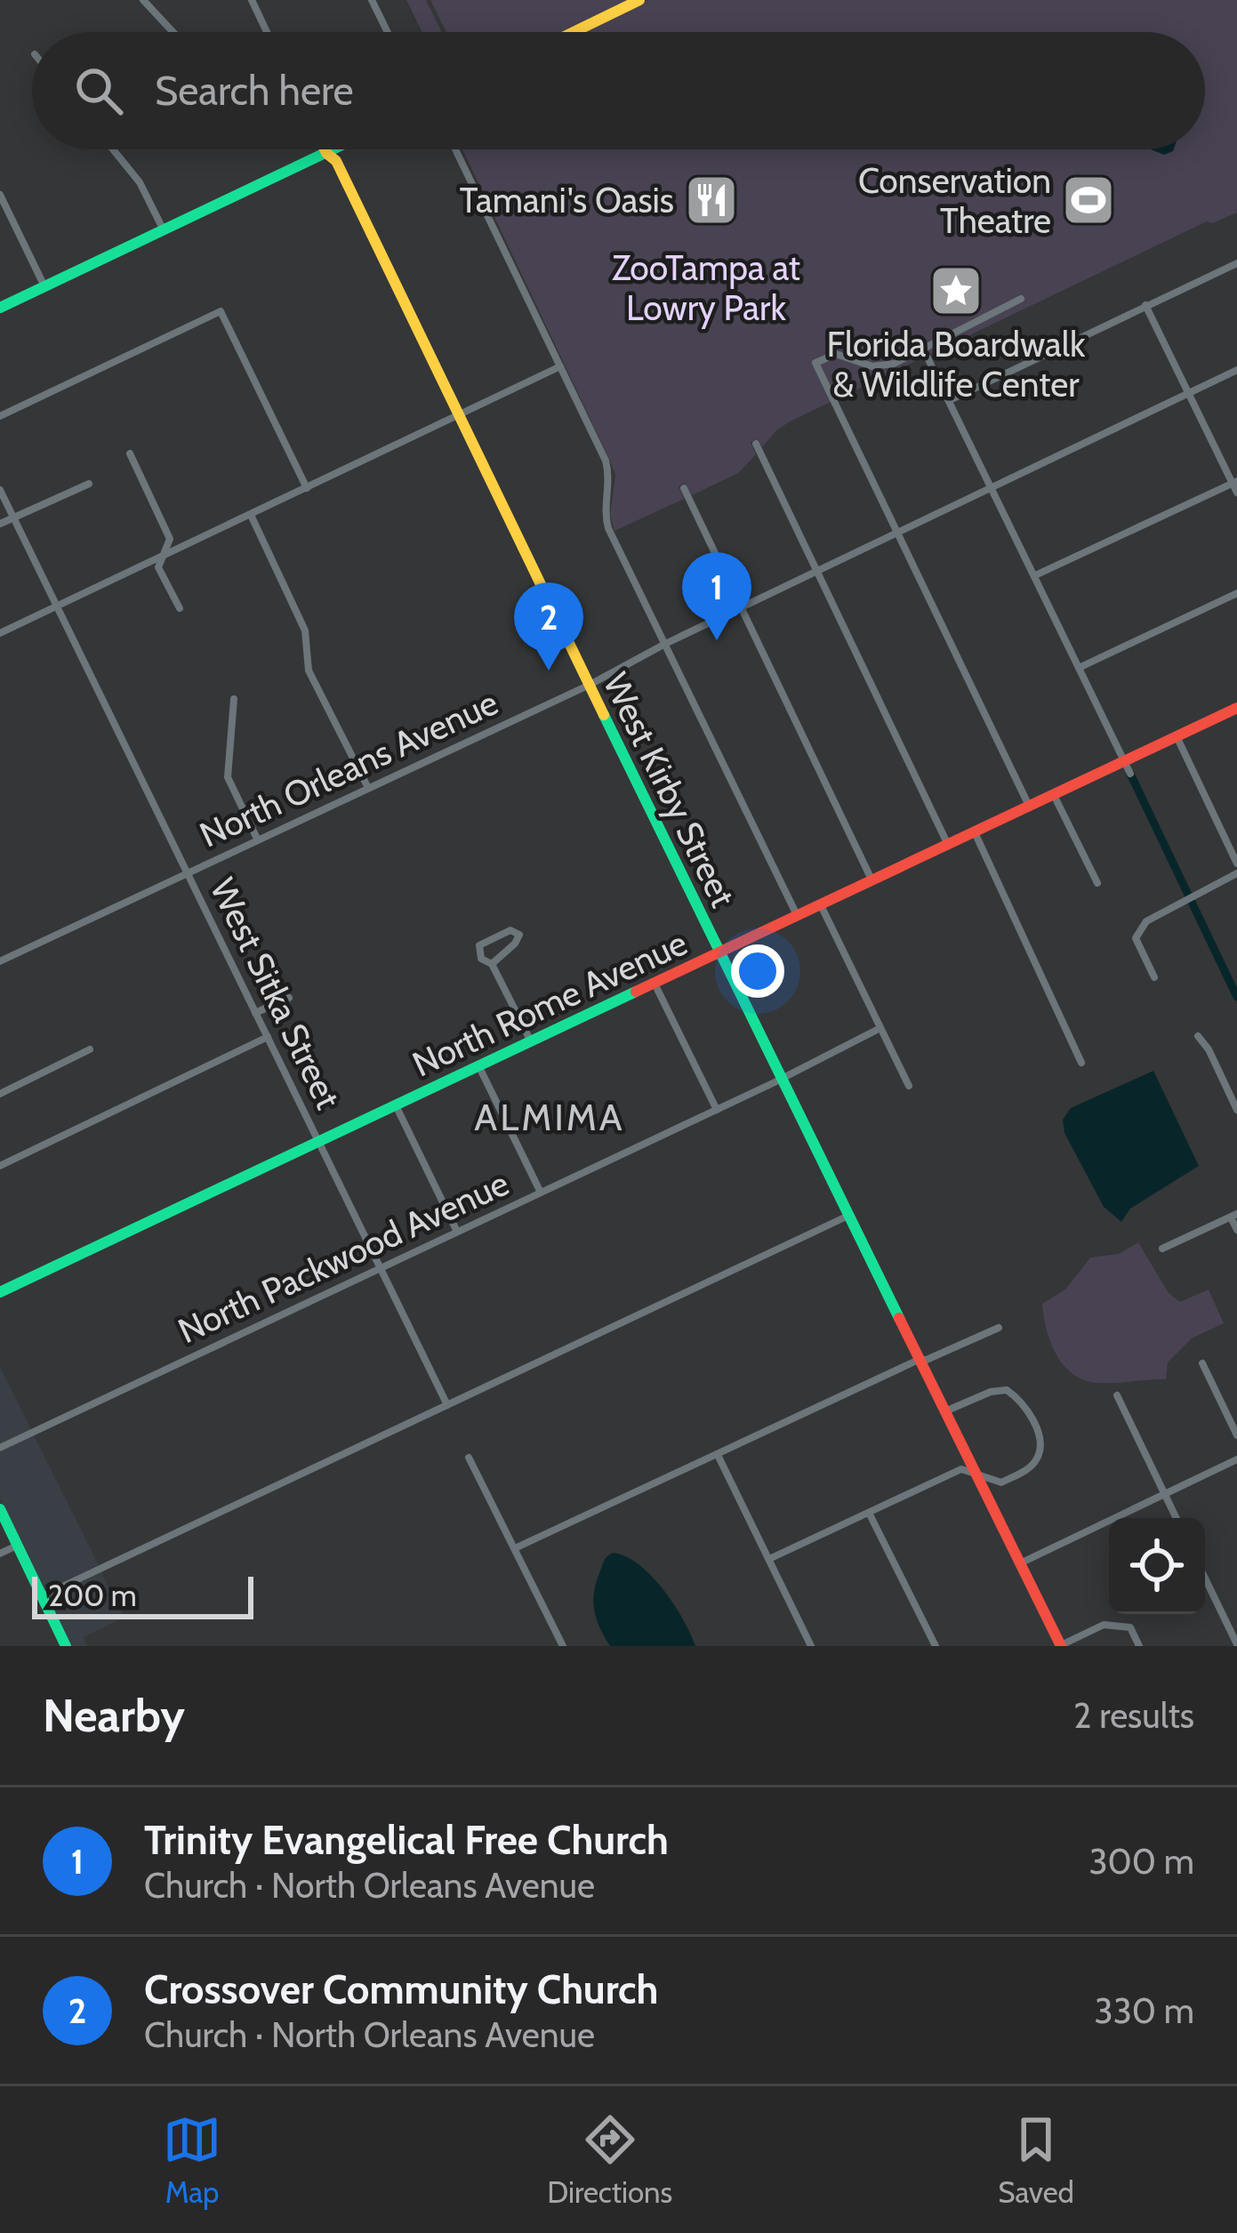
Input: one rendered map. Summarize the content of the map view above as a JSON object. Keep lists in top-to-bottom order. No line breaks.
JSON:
{"streets":{"street":["North Orleans Avenue","West Kirby Street","West Sitka Street","North Rome Avenue","North Packwood Avenue"]},"crossings":[["North Orleans Avenue","West Kirby Street"],["North Orleans Avenue","West Sitka Street"],["West Kirby Street","North Rome Avenue"],["West Kirby Street","North Packwood Avenue"],["West Sitka Street","North Rome Avenue"],["West Sitka Street","North Packwood Avenue"]],"districts":["ALMIMA"],"parks":["ZooTampa at Lowry Park"],"places":{"restaurant":["Tamani's Oasis"],"sports":["Conservation Theatre"],"place":["Florida Boardwalk & Wildlife Center"]},"scale_bar":"200 m","page":{"search":"Search here","pins":["1","2"],"scale":"200 m","heading":["Nearby","2 results"],"list":[{"mark":"1","name":"Trinity Evangelical Free Church","note":"Church · North Orleans Avenue","value":"300 m"},{"mark":"2","name":"Crossover Community Church","note":"Church · North Orleans Avenue","value":"330 m"}],"nav":["Map","Directions","Saved"]}}
